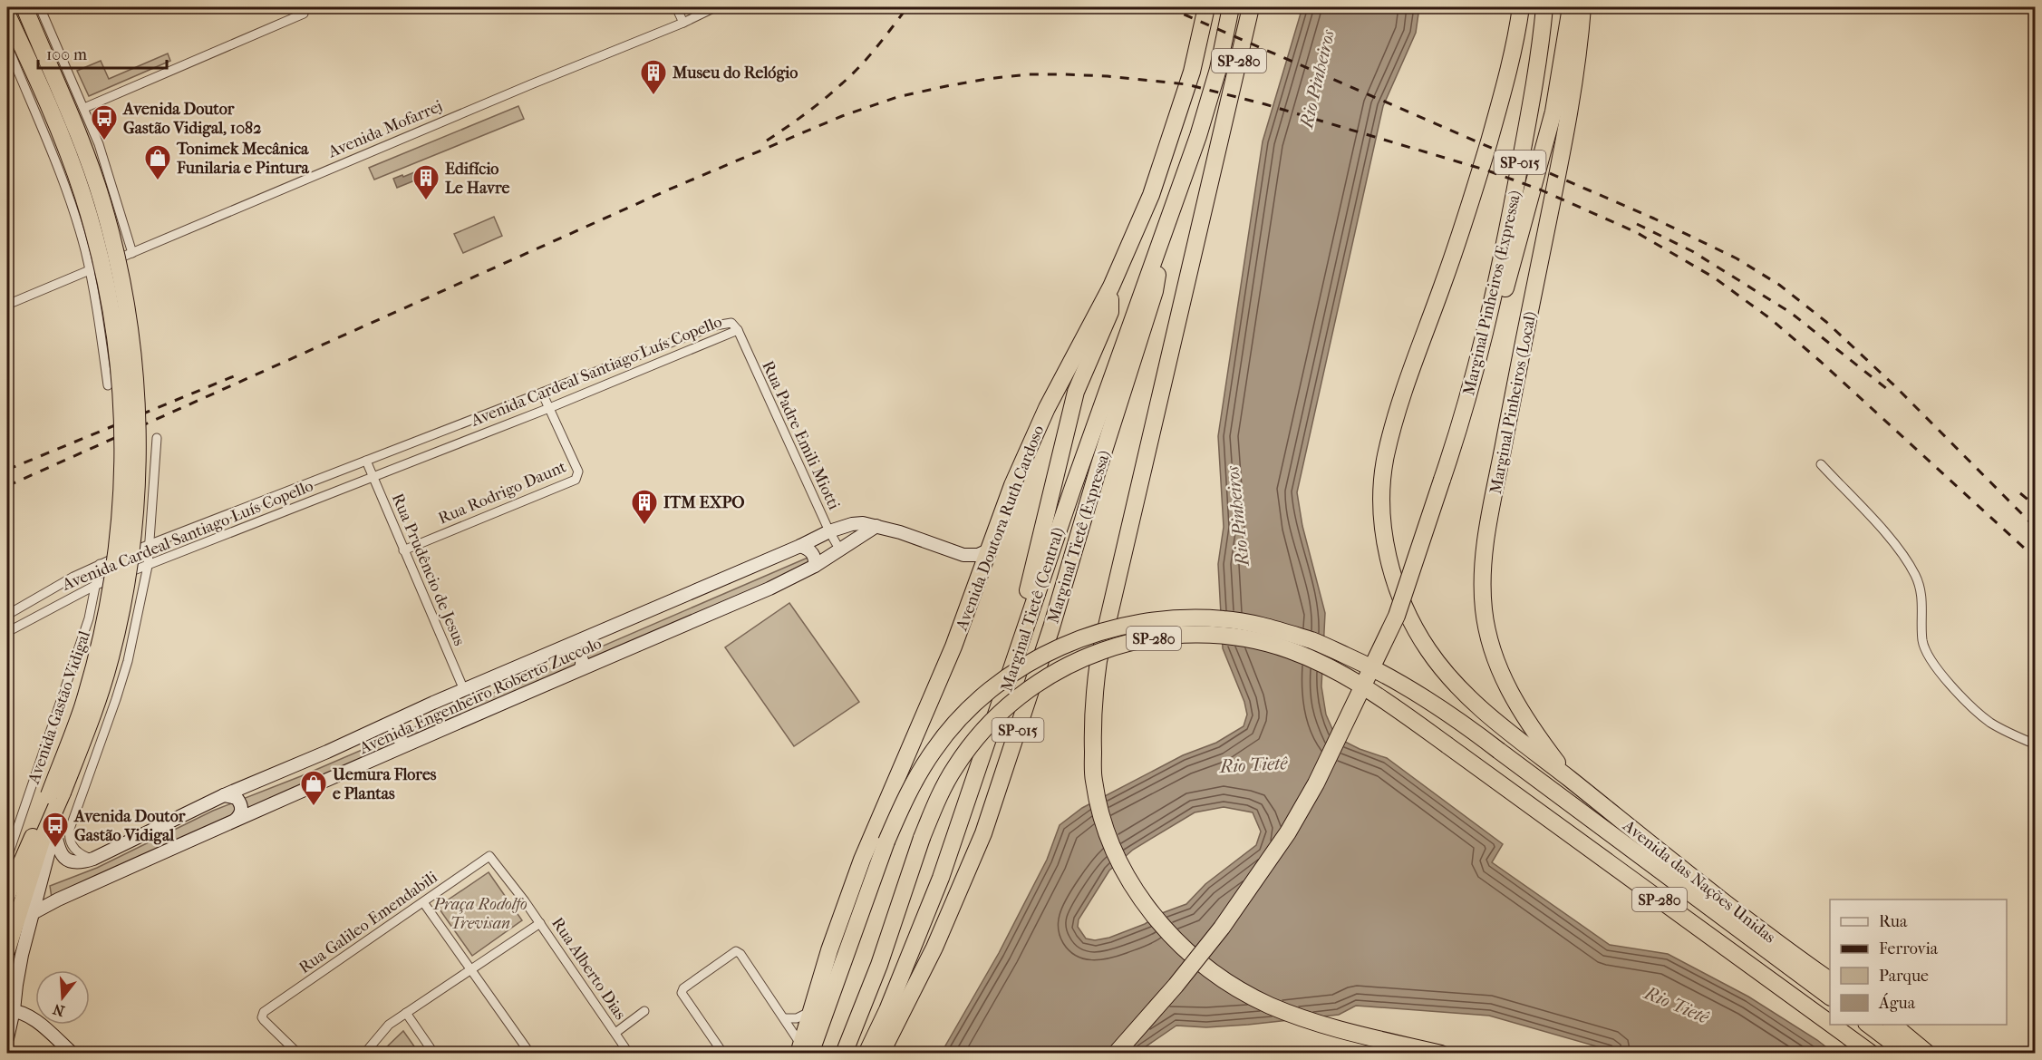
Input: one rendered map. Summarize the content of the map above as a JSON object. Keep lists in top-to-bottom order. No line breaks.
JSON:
{"streets":{"highway":["SP-280","SP-015","Marginal Pinheiros (Expressa)","Marginal Pinheiros (Local)","Avenida Doutora Ruth Cardoso","Marginal Tietê (Expressa)","Marginal Tietê (Central)","Avenida Gastão Vidigal","Avenida das Nações Unidas"],"street":["Avenida Mofarrej","Avenida Cardeal Santiago Luís Copello","Rua Padre Emili Miotti","Rua Rodrigo Daunt","Rua Prudêncio de Jesus","Avenida Engenheiro Roberto Zuccolo","Rua Galileo Emendabili","Rua Alberto Dias"]},"crossings":[["Avenida Cardeal Santiago Luís Copello","Rua Padre Emili Miotti"],["Avenida Cardeal Santiago Luís Copello","Rua Rodrigo Daunt"],["Avenida Cardeal Santiago Luís Copello","Rua Prudêncio de Jesus"],["Avenida Cardeal Santiago Luís Copello","Avenida Gastão Vidigal"],["Marginal Pinheiros (Local)","Avenida das Nações Unidas"],["Rua Padre Emili Miotti","Avenida Engenheiro Roberto Zuccolo"],["Rua Rodrigo Daunt","Rua Prudêncio de Jesus"],["Avenida Doutora Ruth Cardoso","Avenida Engenheiro Roberto Zuccolo"],["Marginal Tietê (Expressa)","Marginal Tietê (Central)"],["Rua Prudêncio de Jesus","Avenida Engenheiro Roberto Zuccolo"],["Avenida Engenheiro Roberto Zuccolo","Avenida Gastão Vidigal"],["Rua Galileo Emendabili","Rua Alberto Dias"]],"water":["Rio Pinheiros","Rio Tietê"],"parks":["Praça Rodolfo Trevisan"],"places":{"building":["Museu do Relógio","Edifício Le Havre","ITM EXPO"],"bus stop":["Avenida Doutor Gastão Vidigal, 1082","Avenida Doutor Gastão Vidigal"],"shop":["Tonimek Mecânica Funilaria e Pintura","Uemura Flores e Plantas"]},"legend":["Rua","Ferrovia","Parque","Água"],"scale_bar":"100 m","north":"bottom"}
